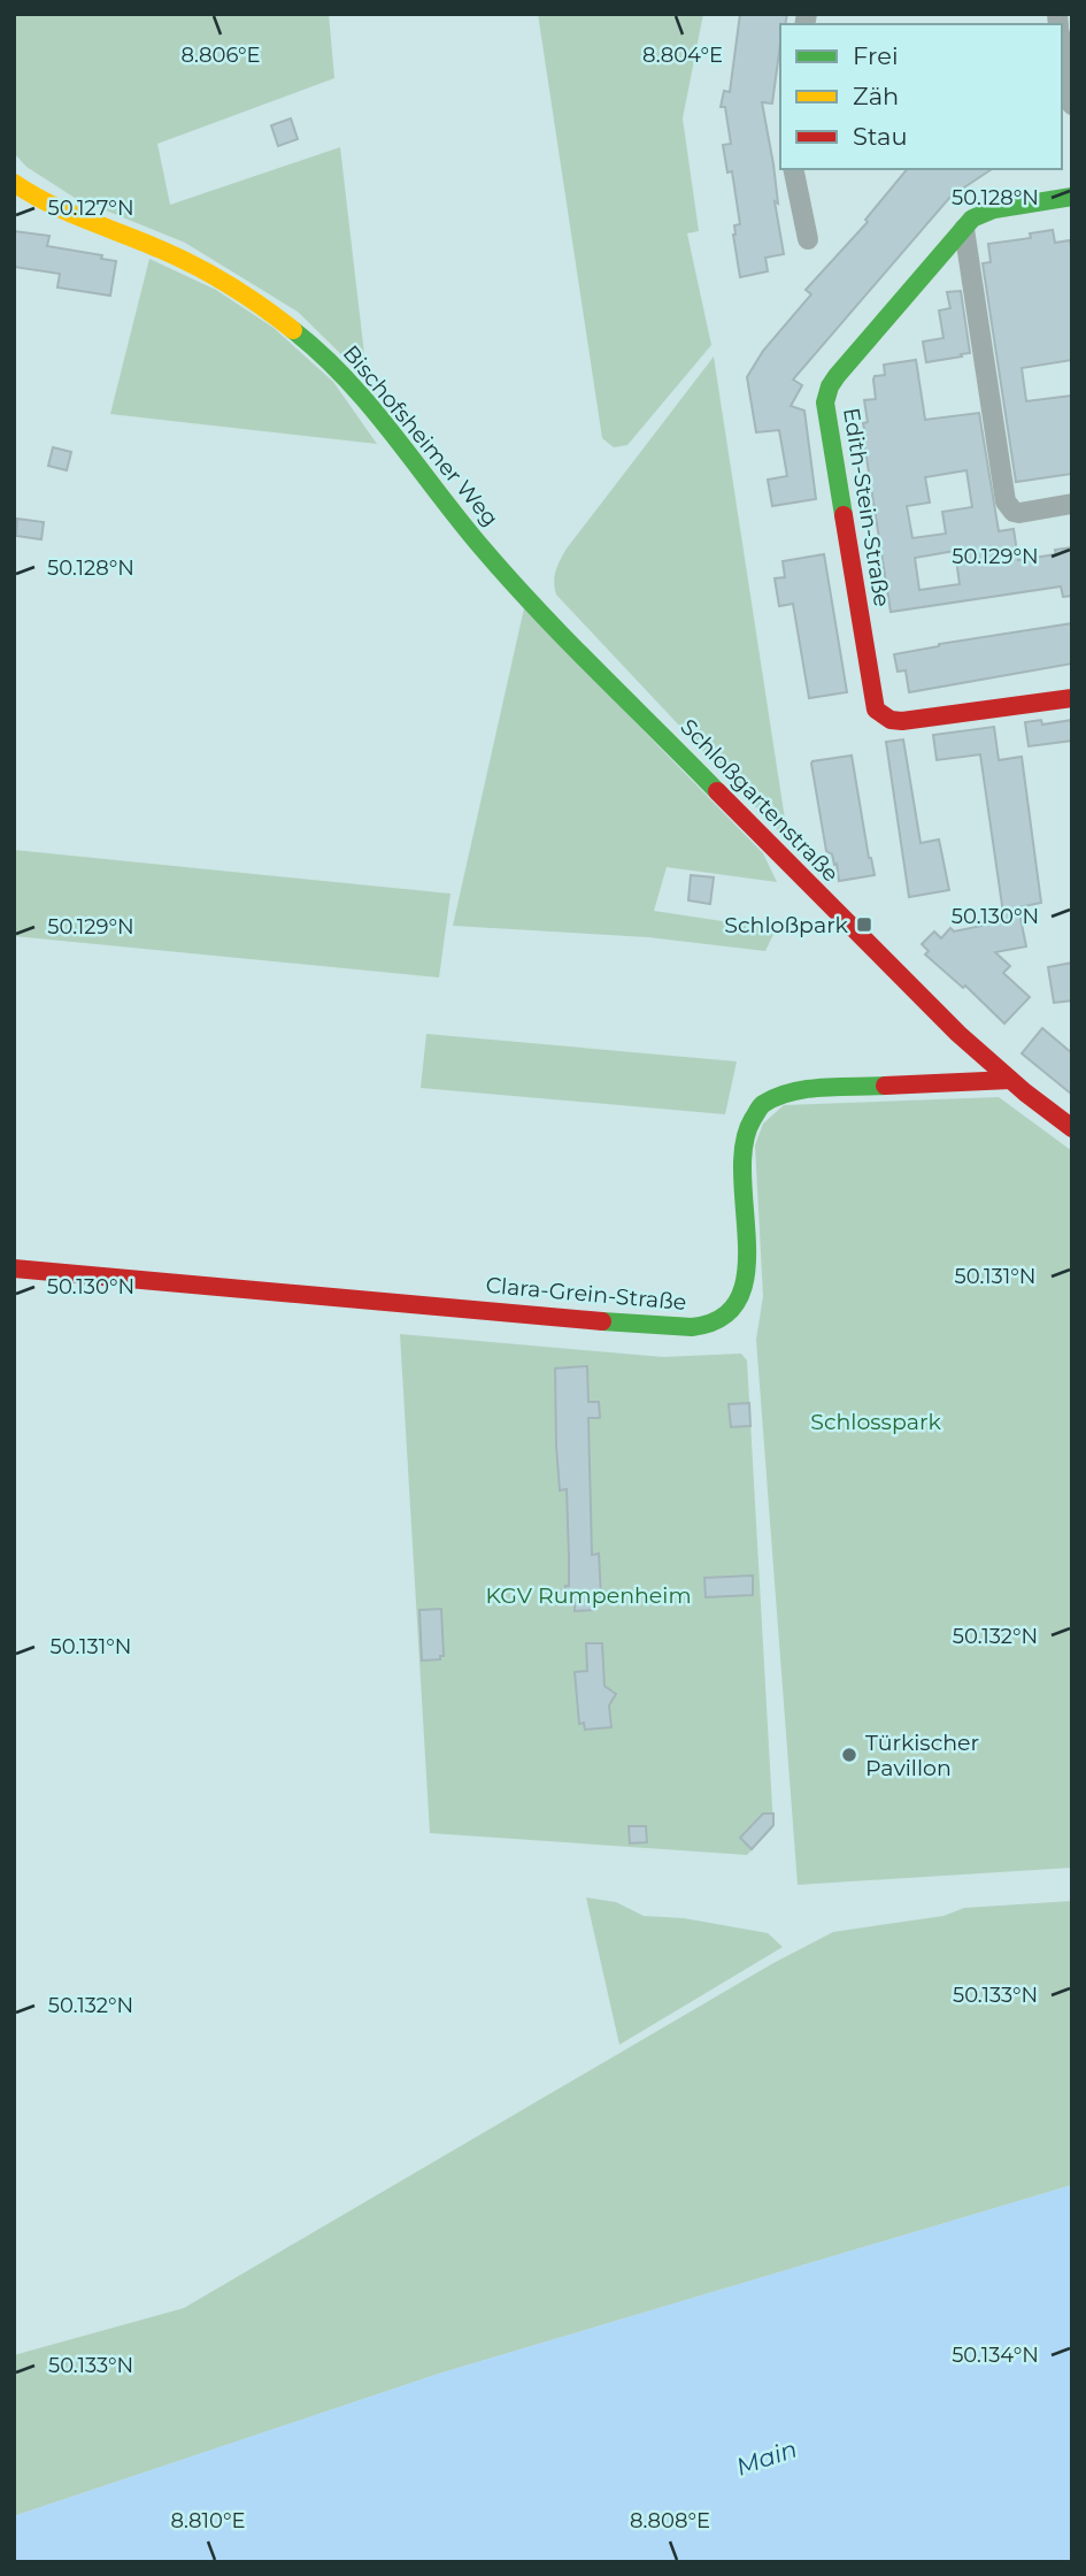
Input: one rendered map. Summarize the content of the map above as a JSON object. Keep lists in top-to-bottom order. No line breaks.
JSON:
{"streets":{"street":["Bischofsheimer Weg","Edith-Stein-Straße","Schloßgartenstraße","Clara-Grein-Straße"]},"crossings":[["Bischofsheimer Weg","Schloßgartenstraße"],["Schloßgartenstraße","Clara-Grein-Straße"]],"water":["Main"],"parks":["Schlosspark","KGV Rumpenheim"],"places":{"transit":["Schloßpark"],"other":["Türkischer Pavillon"]},"legend":["Frei","Zäh","Stau"],"coordinates":["8.804°E","8.806°E","50.128°N","50.127°N","50.129°N","50.130°N","50.131°N","50.132°N","50.133°N","50.134°N","8.810°E","8.808°E"]}
